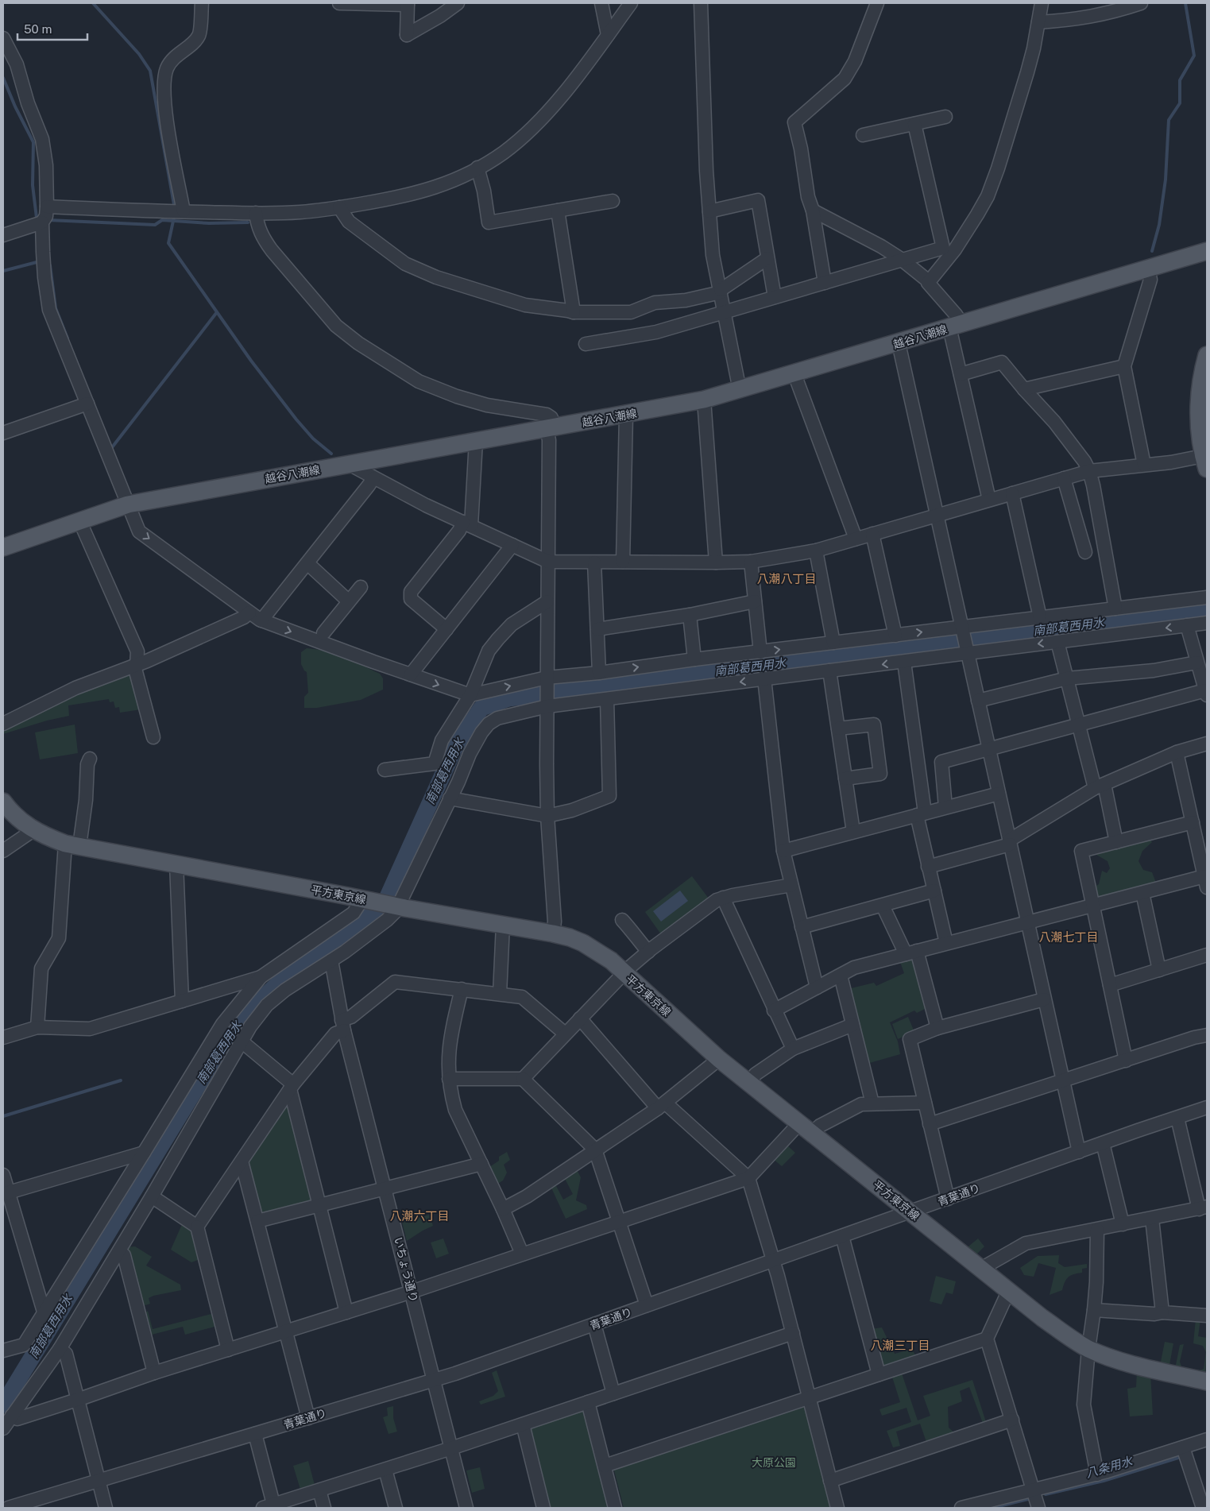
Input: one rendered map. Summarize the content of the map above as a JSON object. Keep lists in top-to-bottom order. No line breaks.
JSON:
{"streets":{"main road":["越谷八潮線","平方東京線"],"street":["青葉通り","いちょう通り"]},"crossings":[["平方東京線","青葉通り"],["青葉通り","いちょう通り"]],"districts":["八潮八丁目","八潮七丁目","八潮六丁目","八潮三丁目"],"water":["南部葛西用水","八条用水"],"parks":["大原公園"],"scale_bar":"50 m"}
